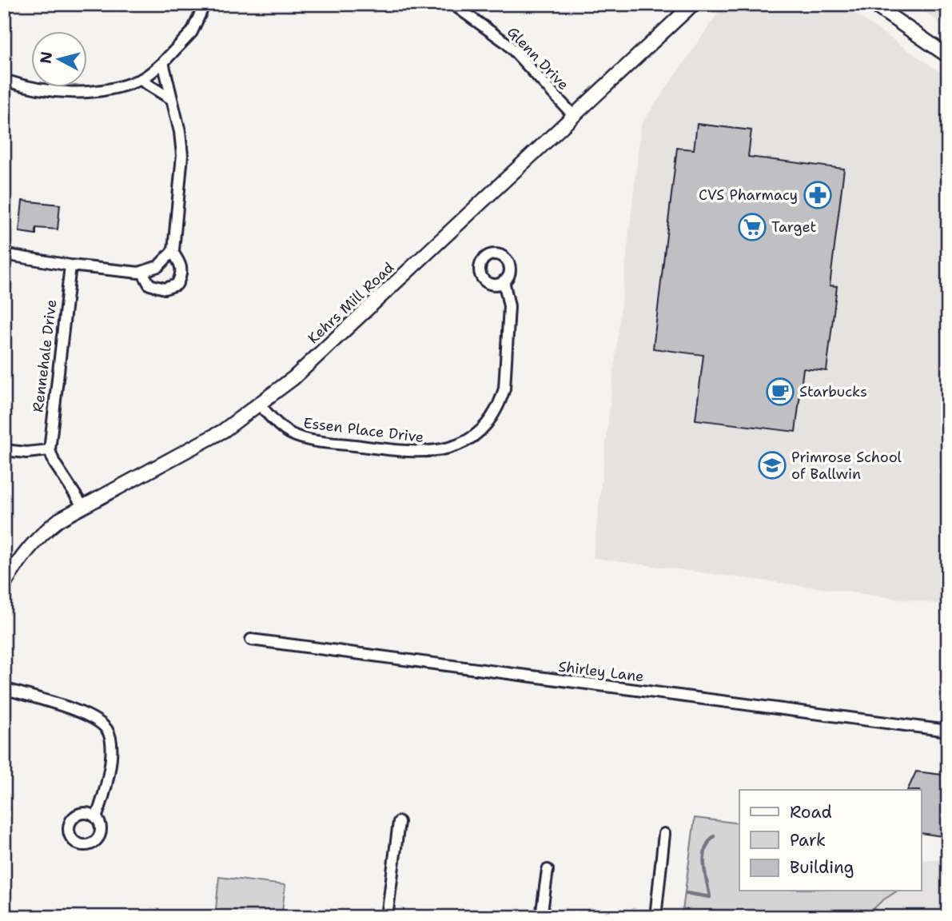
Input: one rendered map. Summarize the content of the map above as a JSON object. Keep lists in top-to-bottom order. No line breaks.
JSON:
{"streets":{"street":["Glenn Drive","Kehrs Mill Road","Rennehale Drive","Essen Place Drive","Shirley Lane"]},"crossings":[["Glenn Drive","Kehrs Mill Road"],["Kehrs Mill Road","Essen Place Drive"]],"places":{"pharmacy":["CVS Pharmacy"],"supermarket":["Target"],"cafe":["Starbucks"],"school or university":["Primrose School of Ballwin"]},"legend":["Road","Park","Building"],"north":"left"}
